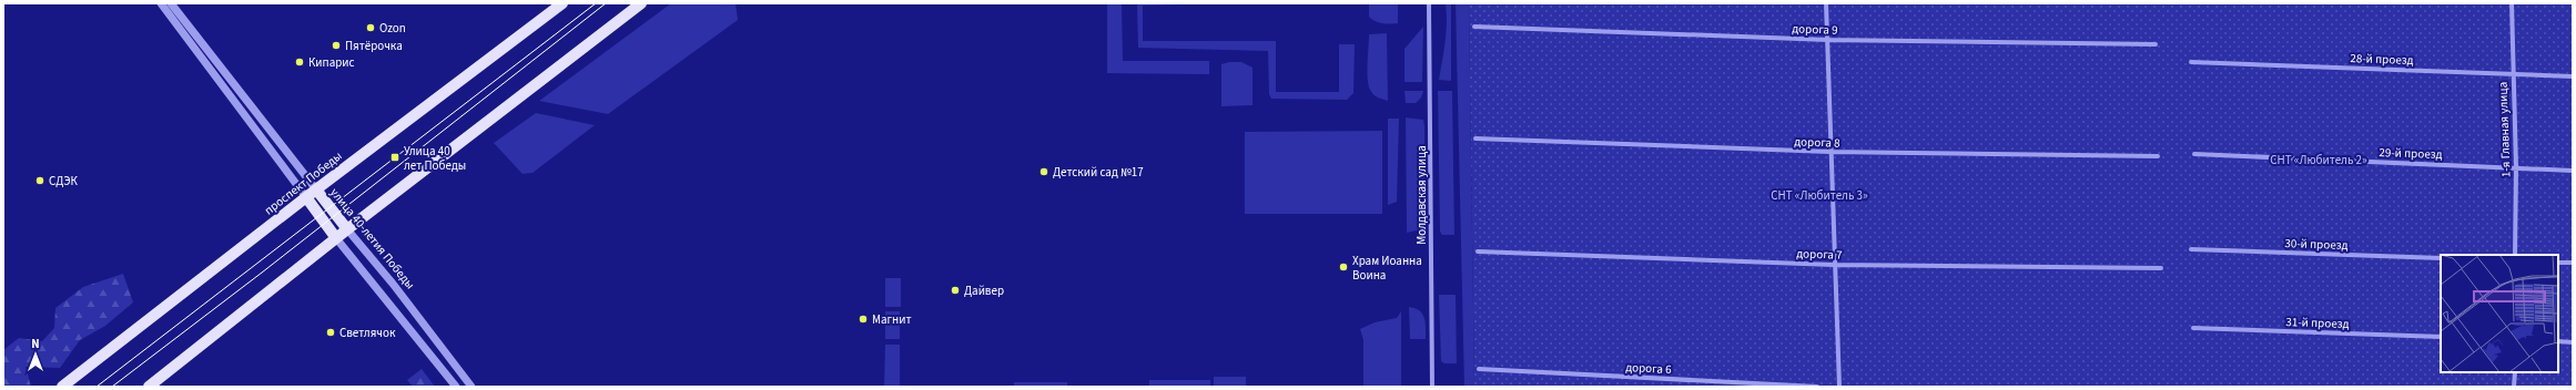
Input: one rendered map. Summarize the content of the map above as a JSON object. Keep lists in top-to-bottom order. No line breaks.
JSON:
{"streets":{"main road":["проспект Победы","улица 40-летия Победы"],"street":["дорога 9","28-й проезд","1-я Главная улица","дорога 8","29-й проезд","Молдавская улица","30-й проезд","дорога 7","31-й проезд","дорога 6"]},"crossings":[["28-й проезд","1-я Главная улица"],["1-я Главная улица","29-й проезд"],["проспект Победы","улица 40-летия Победы"]],"parks":["СНТ «Любитель 2»","СНТ «Любитель 3»"],"places":{"other":["Ozon","Пятёрочка","Кипарис","Детский сад №17","СДЭК","Храм Иоанна Воина","Дайвер","Магнит","Светлячок"],"transit":["Улица 40 лет Победы"]},"north":"top"}
